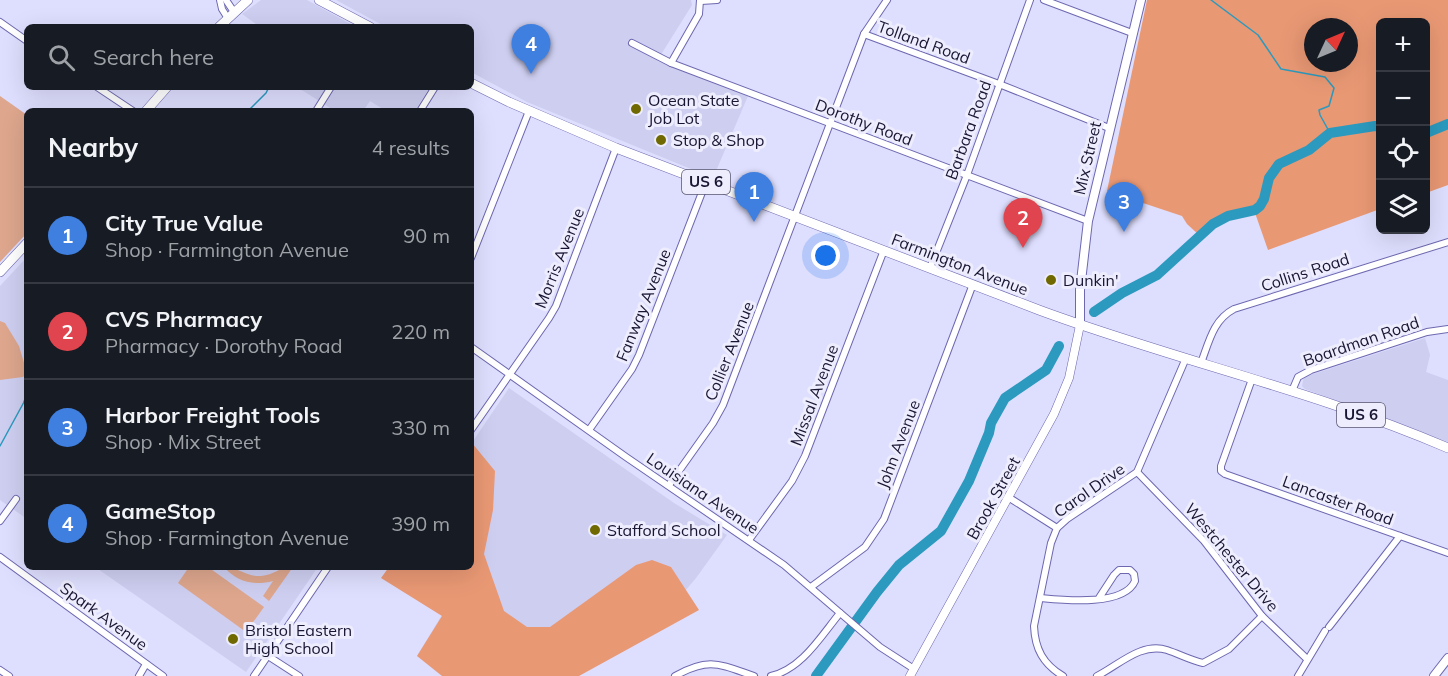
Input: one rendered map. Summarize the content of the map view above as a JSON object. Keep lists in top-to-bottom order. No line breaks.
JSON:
{"streets":{"main road":["Mix Street","US 6","Farmington Avenue"],"street":["Tolland Road","Dorothy Road","Barbara Road","Morris Avenue","Collins Road","Fanway Avenue","Boardman Road","Collier Avenue","Missal Avenue","John Avenue","Carol Drive","Louisiana Avenue","Brook Street","Lancaster Road","Westchester Drive","Spark Avenue"]},"crossings":[["Tolland Road","Barbara Road"],["Tolland Road","Mix Street"],["Tolland Road","Collier Avenue"],["Dorothy Road","Barbara Road"],["Dorothy Road","Mix Street"],["Dorothy Road","Collier Avenue"],["Barbara Road","Farmington Avenue"],["Mix Street","Farmington Avenue"],["Mix Street","Brook Street"],["Morris Avenue","Farmington Avenue"],["Morris Avenue","Louisiana Avenue"],["Farmington Avenue","Collins Road"],["Farmington Avenue","Fanway Avenue"],["Farmington Avenue","Boardman Road"],["Farmington Avenue","Collier Avenue"],["Farmington Avenue","Missal Avenue"],["Farmington Avenue","John Avenue"],["Farmington Avenue","Carol Drive"],["Farmington Avenue","Brook Street"],["Farmington Avenue","Lancaster Road"],["Fanway Avenue","Louisiana Avenue"],["Collier Avenue","Louisiana Avenue"],["Missal Avenue","Louisiana Avenue"],["John Avenue","Louisiana Avenue"],["Carol Drive","Westchester Drive"],["Louisiana Avenue","Brook Street"]],"places":["Ocean State Job Lot","Stop & Shop","Dunkin'","Stafford School","Bristol Eastern High School"],"north":"top right","page":{"map_buttons":["+","−"],"pins":["4","1","3","2"],"search":"Search here","heading":["Nearby","4 results"],"list":[{"mark":"1","name":"City True Value","note":"Shop · Farmington Avenue","value":"90 m"},{"mark":"2","name":"CVS Pharmacy","note":"Pharmacy · Dorothy Road","value":"220 m"},{"mark":"3","name":"Harbor Freight Tools","note":"Shop · Mix Street","value":"330 m"},{"mark":"4","name":"GameStop","note":"Shop · Farmington Avenue","value":"390 m"}]}}
